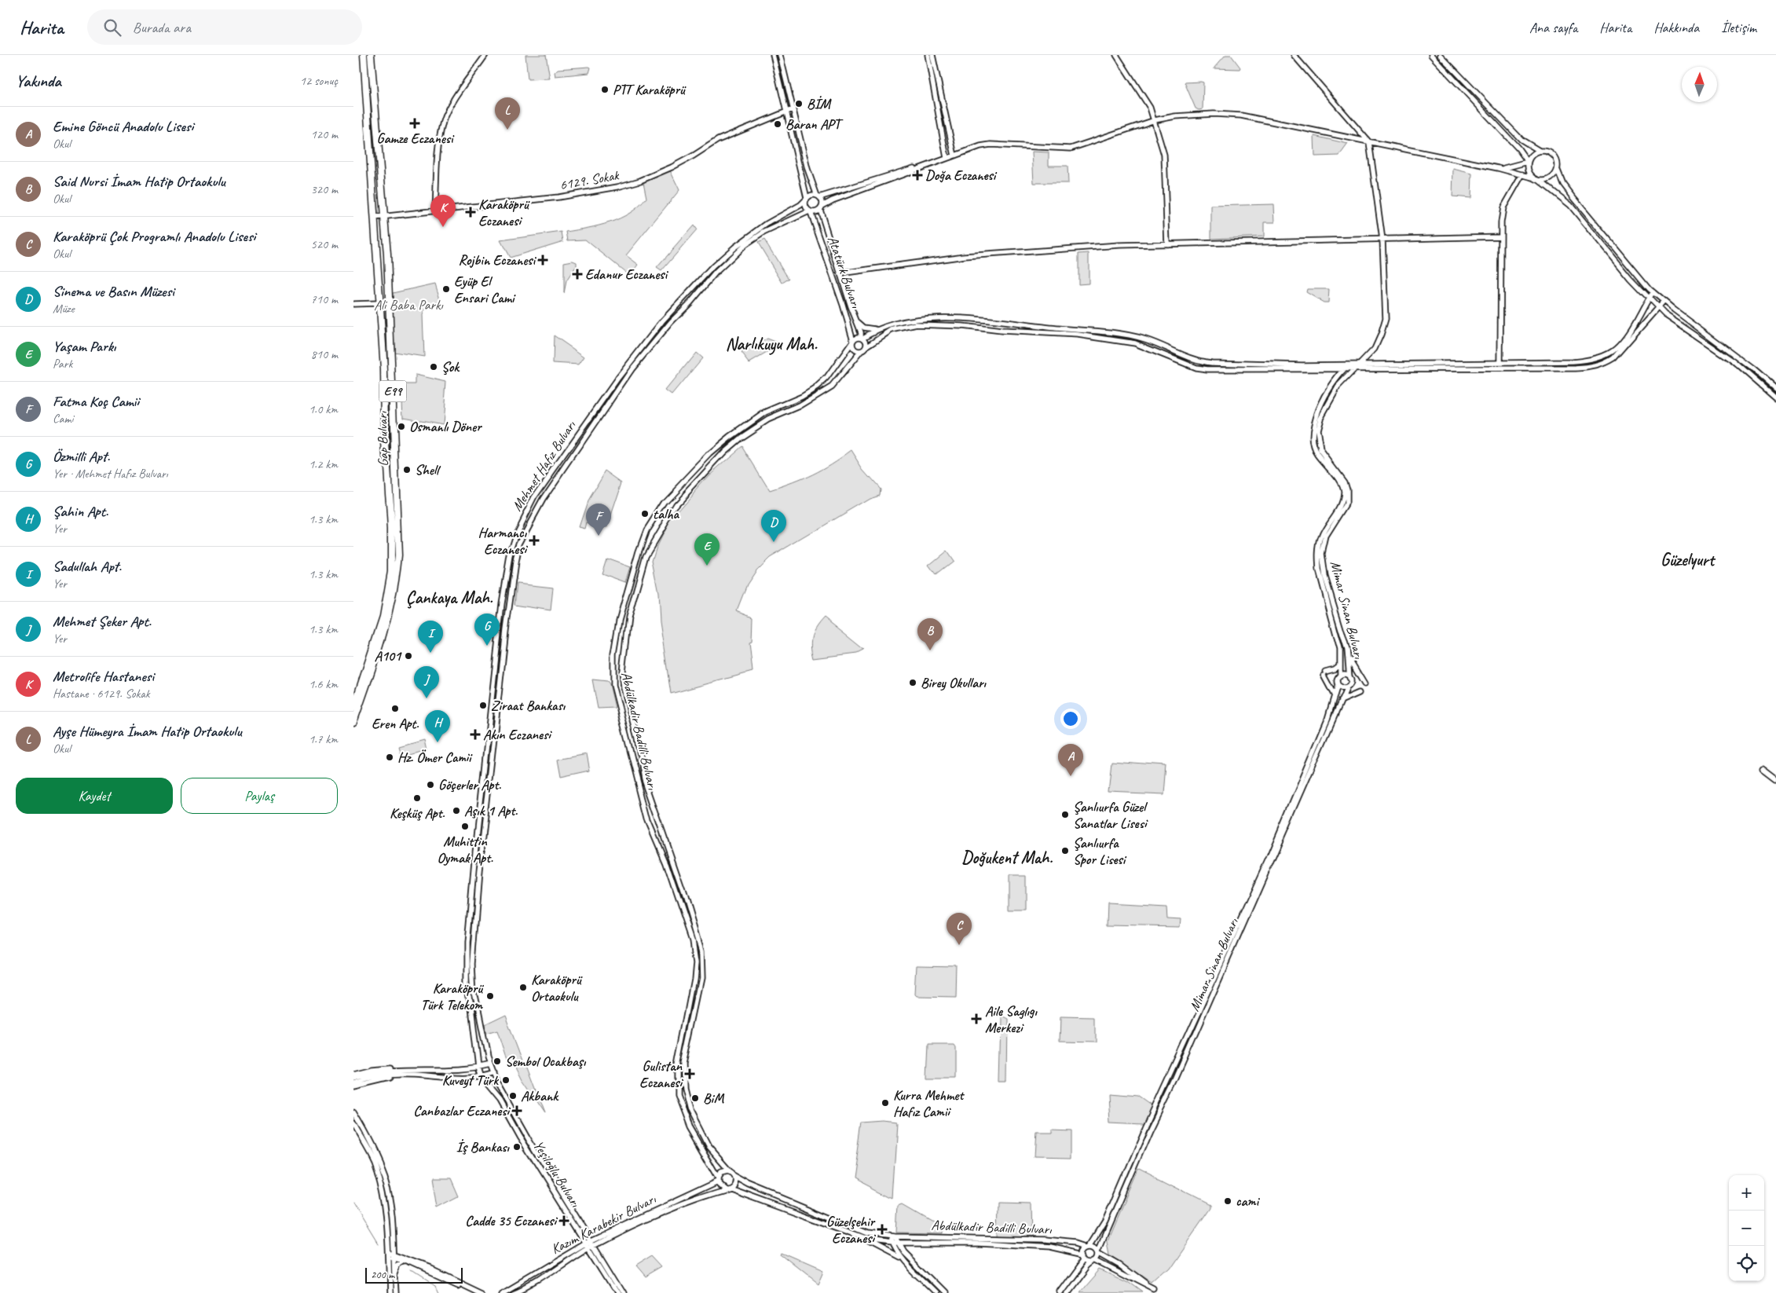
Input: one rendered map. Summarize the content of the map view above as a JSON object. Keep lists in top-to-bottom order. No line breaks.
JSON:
{"streets":{"highway":["E99","Gap Bulvarı"],"main road":["6129. Sokak","Atatürk Bulvarı","Mehmet Hafız Bulvarı","Mimar Sinan Bulvarı","Abdülkadir Badilli Bulvarı","Yeşiloğlu Bulvarı","Kazım Karabekir Bulvarı"]},"crossings":[["6129. Sokak","Gap Bulvarı"],["Atatürk Bulvarı","Mehmet Hafız Bulvarı"],["Atatürk Bulvarı","Abdülkadir Badilli Bulvarı"],["Mehmet Hafız Bulvarı","Yeşiloğlu Bulvarı"],["Mimar Sinan Bulvarı","Abdülkadir Badilli Bulvarı"],["Abdülkadir Badilli Bulvarı","Kazım Karabekir Bulvarı"],["Yeşiloğlu Bulvarı","Kazım Karabekir Bulvarı"]],"districts":["Narlıkuyu Mah.","Güzelyurt","Çankaya Mah.","Doğukent Mah."],"parks":["Ali Baba Parkı"],"places":{"other":["PTT Karaköprü","BİM","Baran APT","Eyüp El Ensari Cami","Şok","Osmanlı Döner","Shell","talha","A101","Birey Okulları","Ziraat Bankası","Eren Apt.","Hz. Ömer Camii","Göçerler Apt.","Keşküş Apt.","Aşık 1 Apt.","Şanlıurfa Güzel Sanatlar Lisesi","Muhittin Oymak Apt.","Şanlıurfa Spor Lisesi","Karaköprü Ortaokulu","Karaköprü Türk Telekom","Sembol Ocakbaşı","Kuveyt Türk","Akbank","BiM","Kurra Mehmet Hafız Camii","İş Bankası","cami"],"health":["Gamze Eczanesi","Doğa Eczanesi","Karaköprü Eczanesi","Rojbin Eczanesi","Edanur Eczanesi","Harmancı Eczanesi","Akın Eczanesi","Aile Saglıgı Merkezi","Gulistan Eczanesi","Canbazlar Eczanesi","Cadde 35 Eczanesi","Güzelşehir Eczanesi"]},"scale_bar":"200 m","north":"top","page":{"header":"Harita","search":"Burada ara","nav":["Ana sayfa","Harita","Hakkında","İletişim"],"heading":["Yakında","12 sonuç"],"pins":["L","K","F","D","E","G","B","I","J","H","A","C"],"list":[{"mark":"A","name":"Emine Göncü Anadolu Lisesi","note":"Okul","value":"120 m"},{"mark":"B","name":"Said Nursi İmam Hatip Ortaokulu","note":"Okul","value":"320 m"},{"mark":"C","name":"Karaköprü Çok Programlı Anadolu Lisesi","note":"Okul","value":"520 m"},{"mark":"D","name":"Sinema ve Basın Müzesi","note":"Müze","value":"710 m"},{"mark":"E","name":"Yaşam Parkı","note":"Park","value":"810 m"},{"mark":"F","name":"Fatma Koç Camii","note":"Cami","value":"1.0 km"},{"mark":"G","name":"Özmilli Apt.","note":"Yer · Mehmet Hafız Bulvarı","value":"1.2 km"},{"mark":"H","name":"Şahin Apt.","note":"Yer","value":"1.3 km"},{"mark":"I","name":"Sadullah Apt.","note":"Yer","value":"1.3 km"},{"mark":"J","name":"Mehmet Şeker Apt.","note":"Yer","value":"1.3 km"},{"mark":"K","name":"Metrolife Hastanesi","note":"Hastane · 6129. Sokak","value":"1.6 km"},{"mark":"L","name":"Ayşe Hümeyra İmam Hatip Ortaokulu","note":"Okul","value":"1.7 km"}],"buttons":["Kaydet","Paylaş"],"map_buttons":["+","−"],"scale":"200 m"}}
